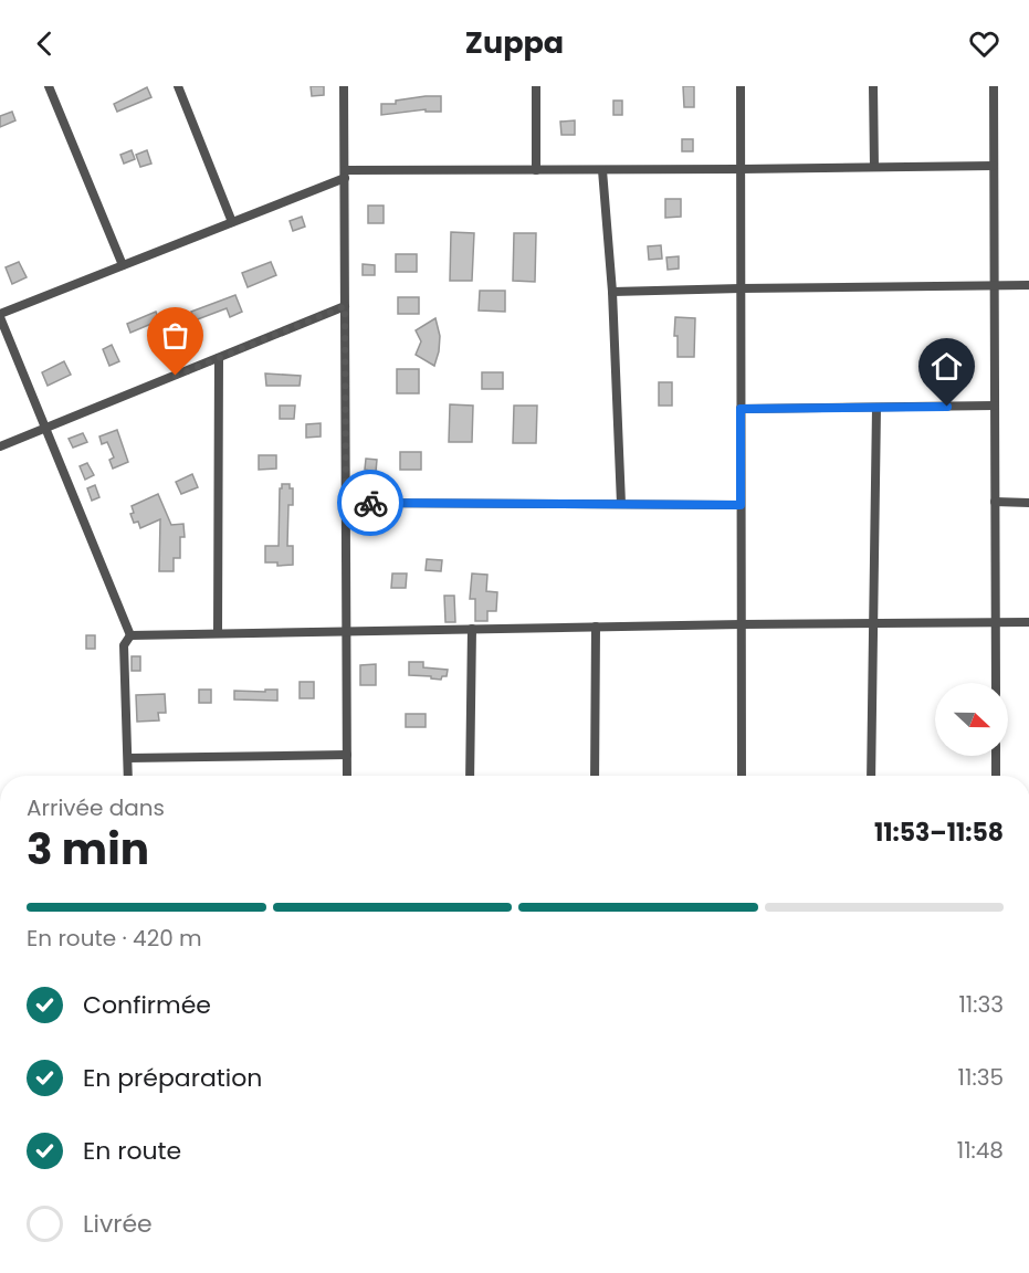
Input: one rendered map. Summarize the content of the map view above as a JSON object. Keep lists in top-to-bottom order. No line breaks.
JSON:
{"north":"right","page":{"header":"Zuppa","heading":["3 min","Arrivée dans","11:53–11:58"],"bar":"En route · 420 m","list":[["Confirmée","11:33"],["En préparation","11:35"],["En route","11:48"],"Livrée"]}}
